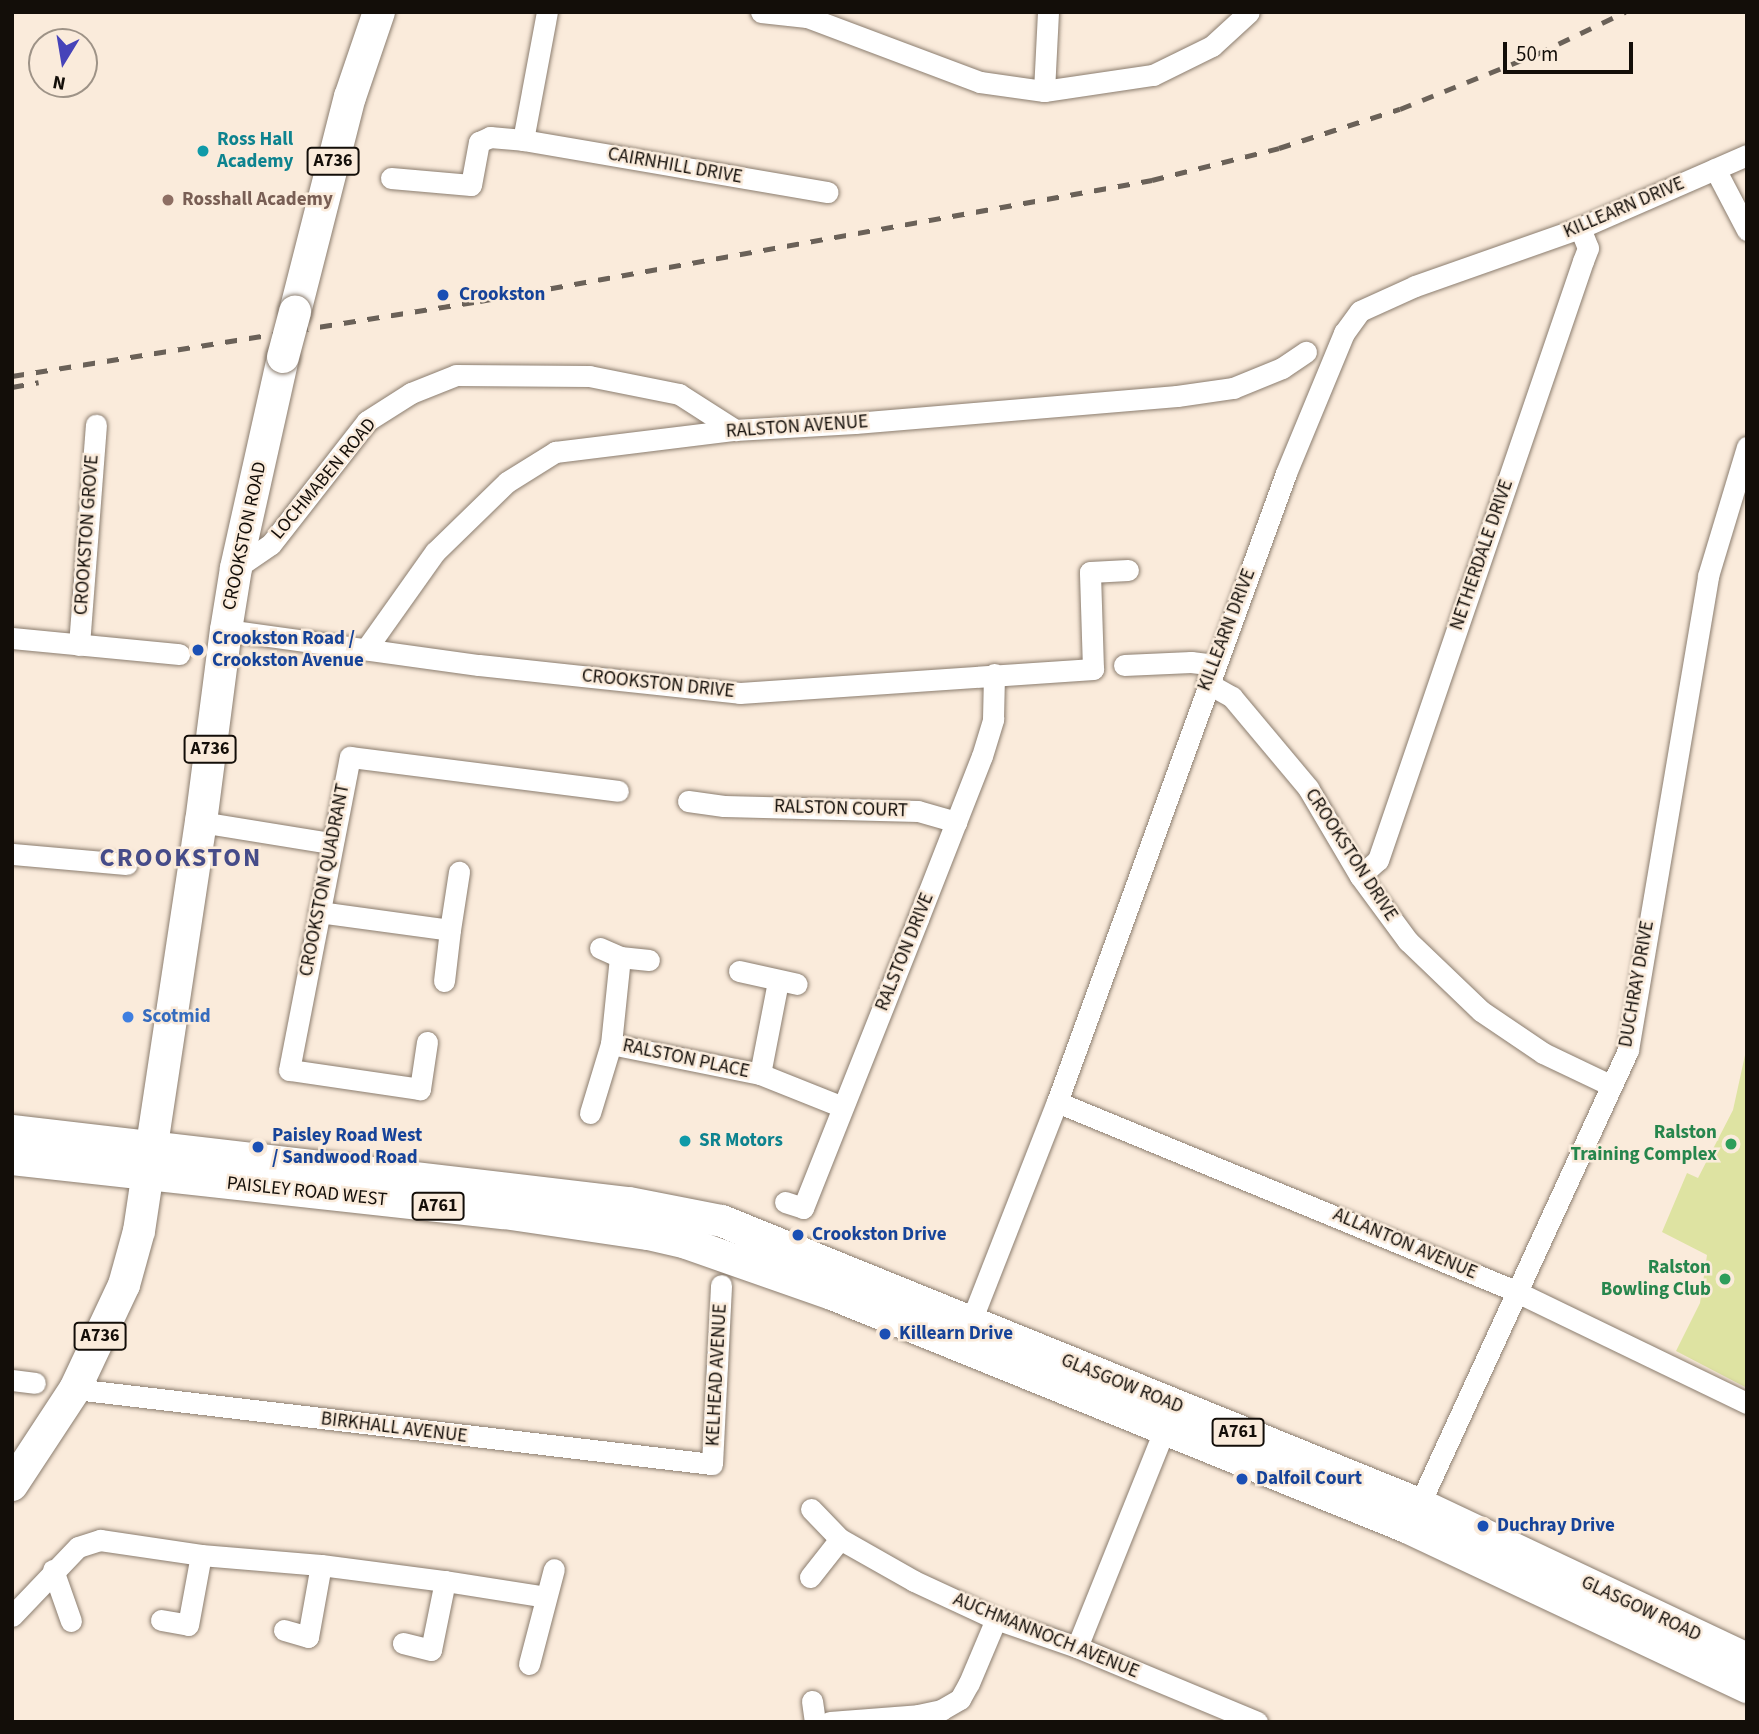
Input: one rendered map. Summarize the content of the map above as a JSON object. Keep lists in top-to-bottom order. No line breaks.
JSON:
{"streets":{"main road":["A736","CROOKSTON ROAD","PAISLEY ROAD WEST","A761","GLASGOW ROAD"],"street":["CAIRNHILL DRIVE","KILLEARN DRIVE","RALSTON AVENUE","LOCHMABEN ROAD","CROOKSTON GROVE","NETHERDALE DRIVE","CROOKSTON DRIVE","RALSTON COURT","CROOKSTON QUADRANT","RALSTON DRIVE","DUCHRAY DRIVE","RALSTON PLACE","ALLANTON AVENUE","KELHEAD AVENUE","BIRKHALL AVENUE","AUCHMANNOCH AVENUE"]},"crossings":[["A736","CROOKSTON ROAD"],["A736","PAISLEY ROAD WEST"],["A736","BIRKHALL AVENUE"],["KILLEARN DRIVE","NETHERDALE DRIVE"],["KILLEARN DRIVE","CROOKSTON DRIVE"],["KILLEARN DRIVE","ALLANTON AVENUE"],["KILLEARN DRIVE","GLASGOW ROAD"],["RALSTON AVENUE","LOCHMABEN ROAD"],["RALSTON AVENUE","CROOKSTON DRIVE"],["LOCHMABEN ROAD","CROOKSTON ROAD"],["CROOKSTON ROAD","CROOKSTON DRIVE"],["CROOKSTON ROAD","PAISLEY ROAD WEST"],["NETHERDALE DRIVE","CROOKSTON DRIVE"],["CROOKSTON DRIVE","RALSTON DRIVE"],["CROOKSTON DRIVE","DUCHRAY DRIVE"],["RALSTON COURT","RALSTON DRIVE"],["RALSTON DRIVE","RALSTON PLACE"],["DUCHRAY DRIVE","ALLANTON AVENUE"],["DUCHRAY DRIVE","GLASGOW ROAD"],["PAISLEY ROAD WEST","KELHEAD AVENUE"],["PAISLEY ROAD WEST","GLASGOW ROAD"],["KELHEAD AVENUE","GLASGOW ROAD"],["KELHEAD AVENUE","BIRKHALL AVENUE"]],"districts":["CROOKSTON"],"places":["Ross Hall Academy","Rosshall Academy","Crookston","Crookston Road / Crookston Avenue","Scotmid","SR Motors","Ralston Training Complex","Paisley Road West / Sandwood Road","Crookston Drive","Ralston Bowling Club","Killearn Drive","Dalfoil Court","Duchray Drive"],"scale_bar":"50 m","north":"bottom"}
